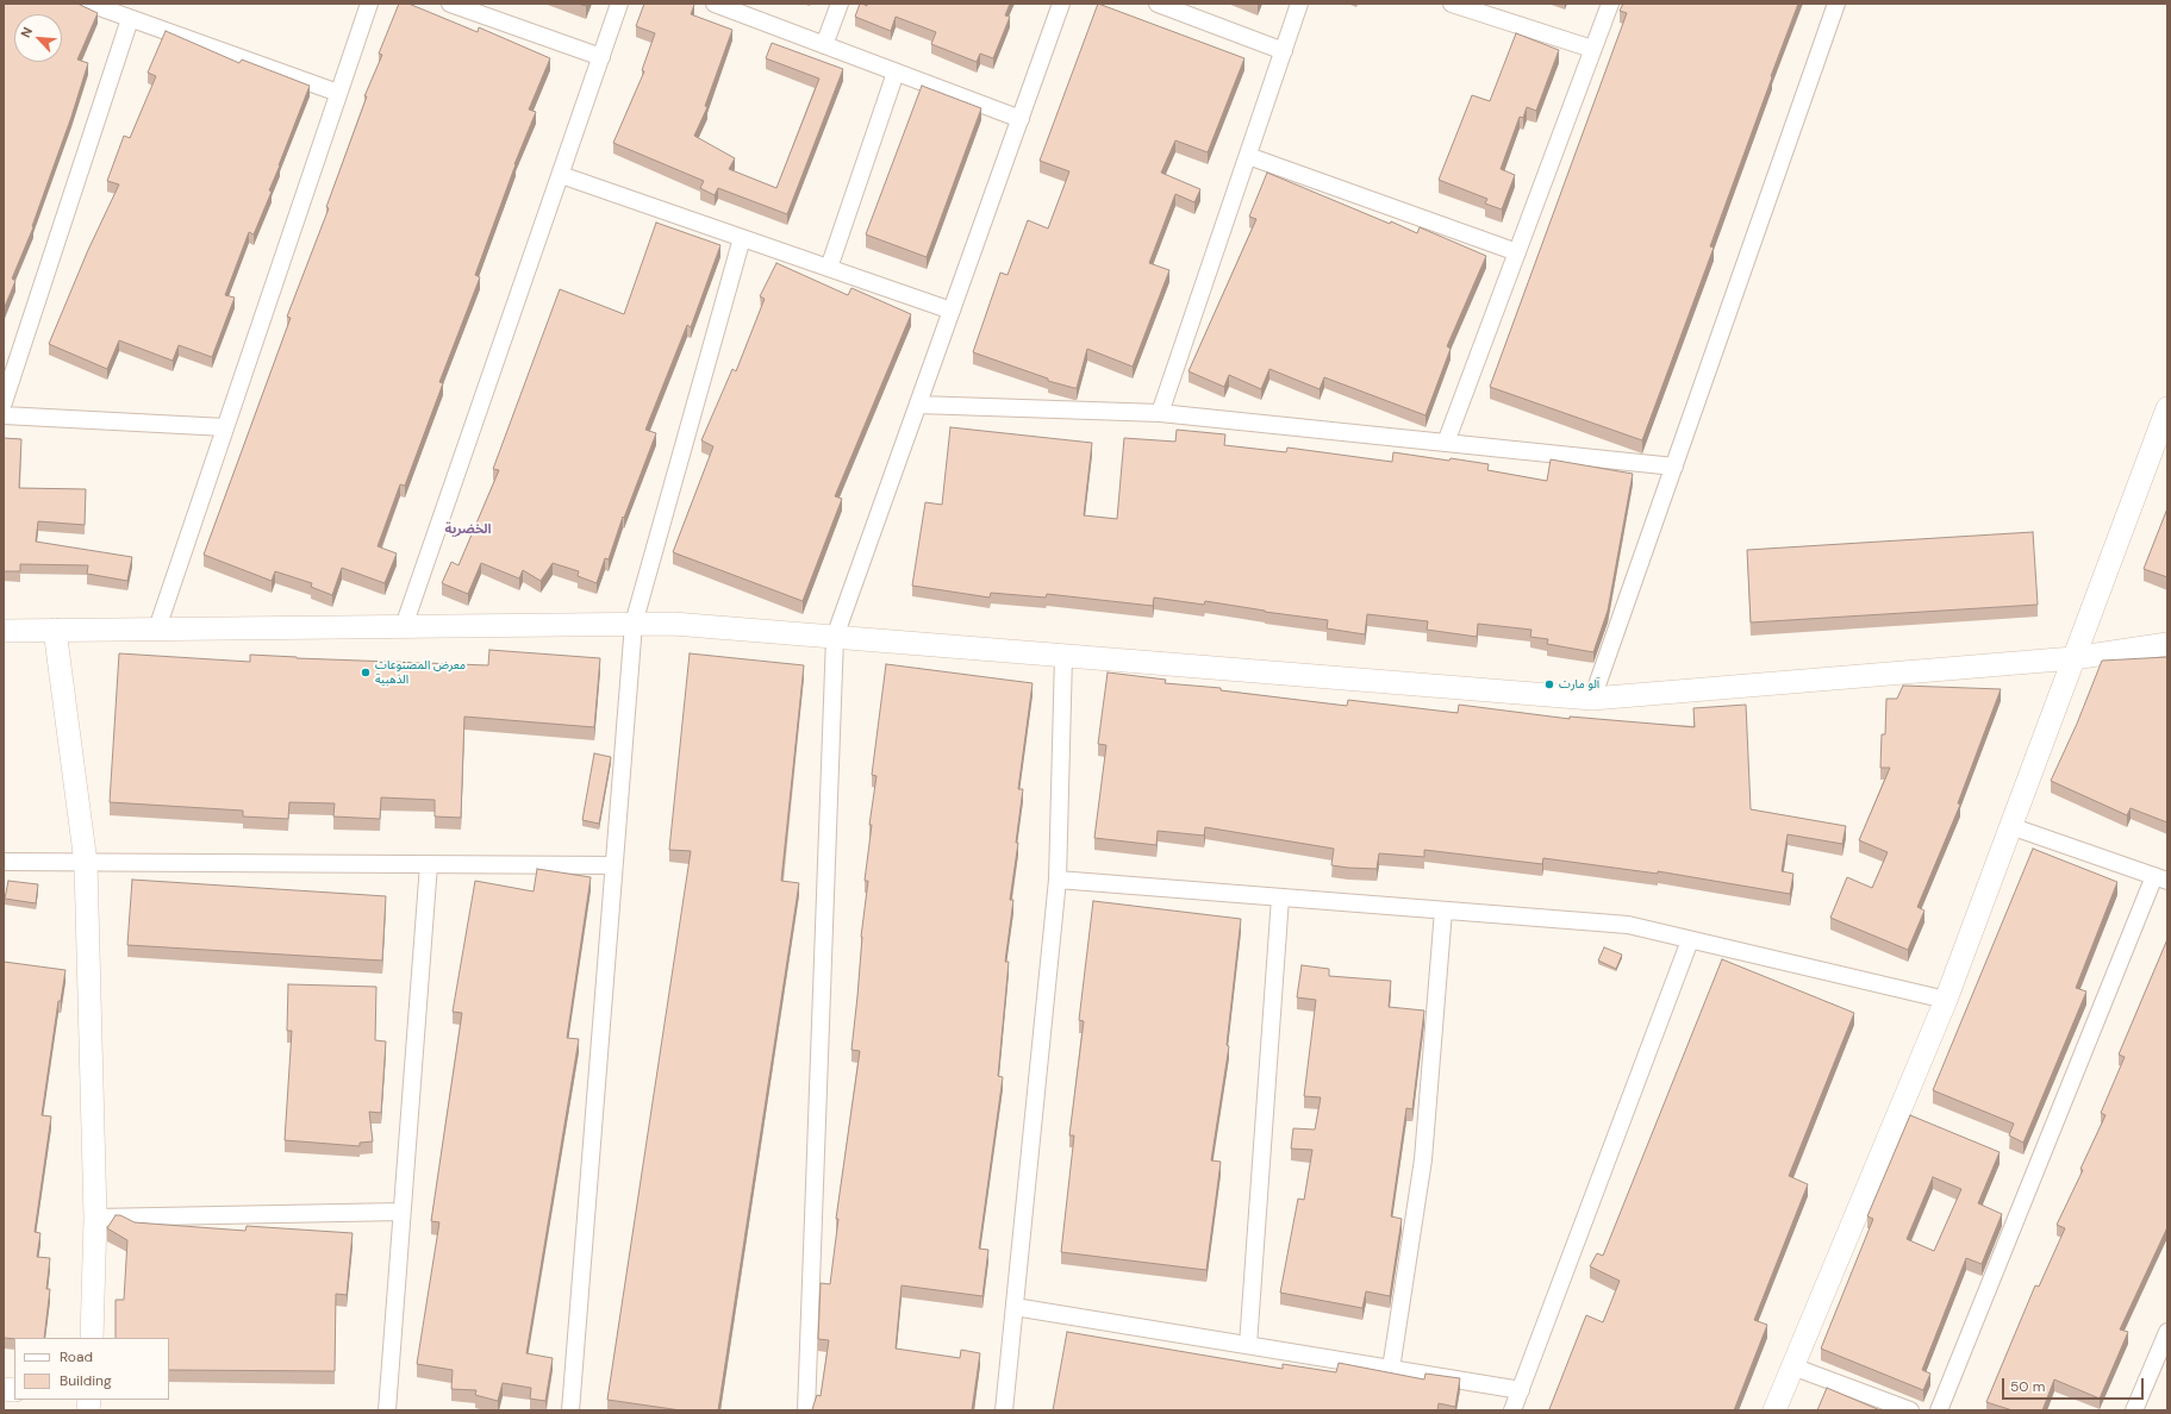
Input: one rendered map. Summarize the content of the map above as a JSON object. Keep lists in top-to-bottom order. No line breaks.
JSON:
{"districts":["الخضرية"],"places":["معرض المصنوعات الذهبية","آلو مارت"],"legend":["Road","Building"],"scale_bar":"50 m","north":"top left"}
